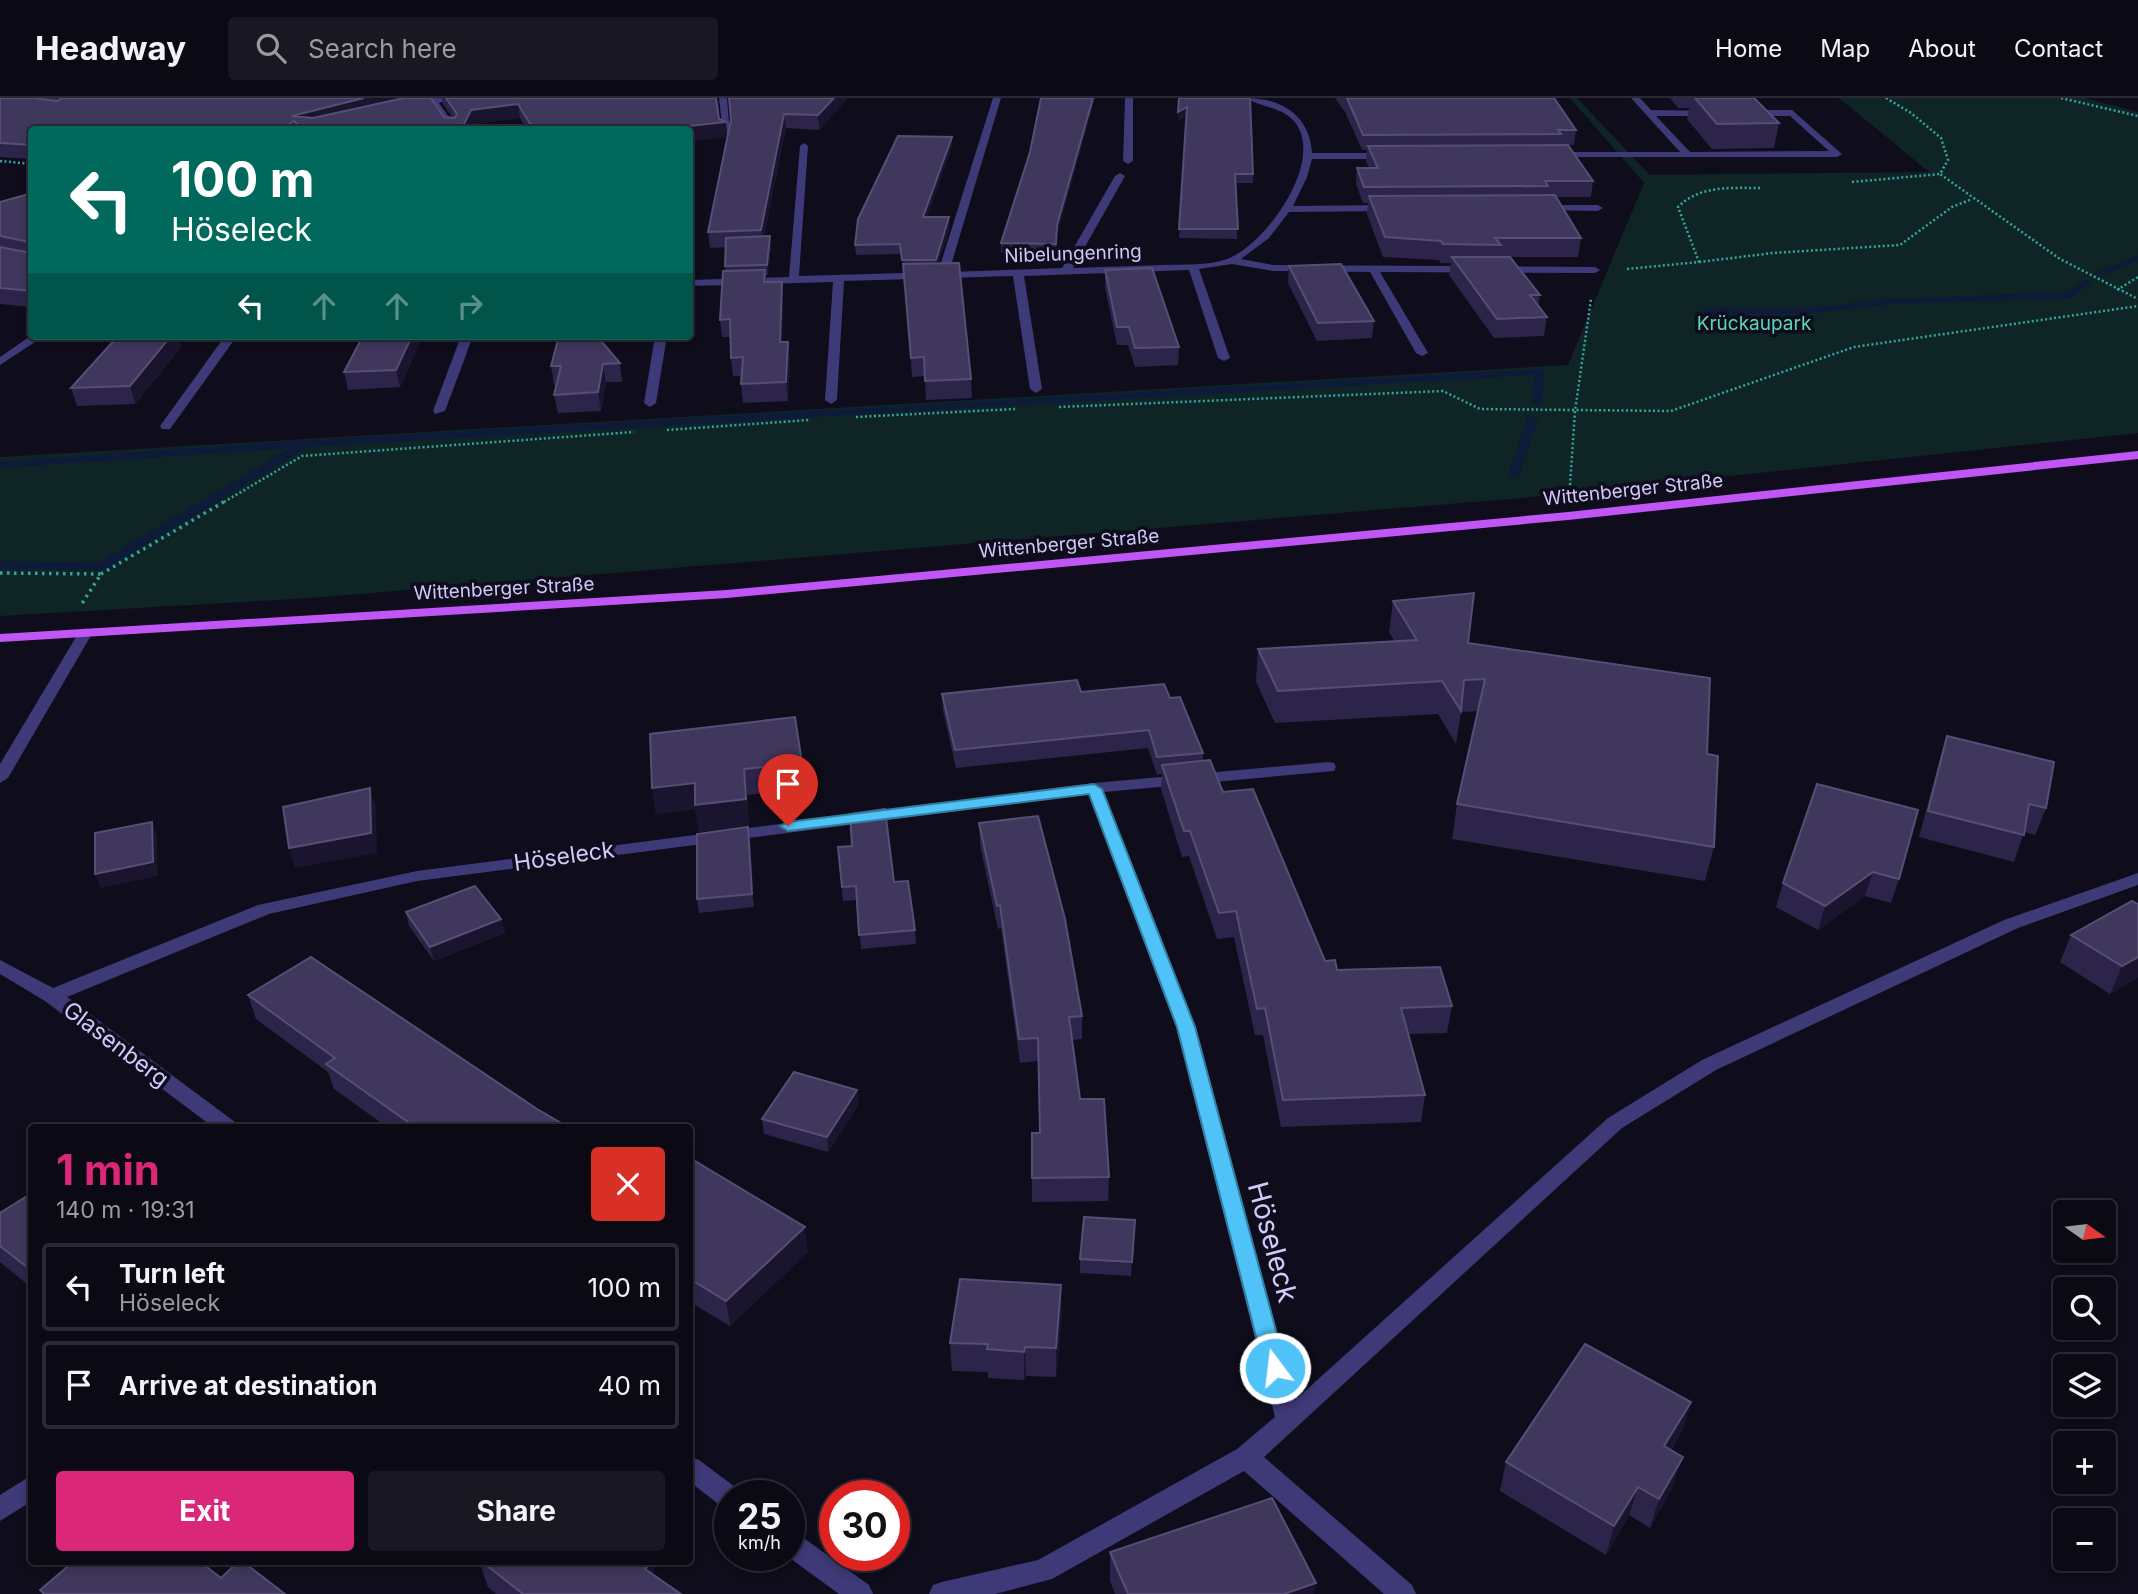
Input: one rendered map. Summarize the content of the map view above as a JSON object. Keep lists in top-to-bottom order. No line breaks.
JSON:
{"streets":{"main road":["Wittenberger Straße"],"street":["Nibelungenring","Höseleck","Glasenberg"]},"crossings":[["Höseleck","Glasenberg"]],"parks":["Krückaupark"],"north":"right","page":{"header":"Headway","search":"Search here","nav":["Home","Map","About","Contact"],"turn":["100 m","Höseleck"],"heading":["1 min","140 m · 19:31"],"map_buttons":["+","−"],"list":[{"name":"Turn left","note":"Höseleck","value":"100 m"},{"name":"Arrive at destination","value":"40 m"}],"buttons":["Exit","Share"],"speed":"25 km/h","limit":"30"}}
